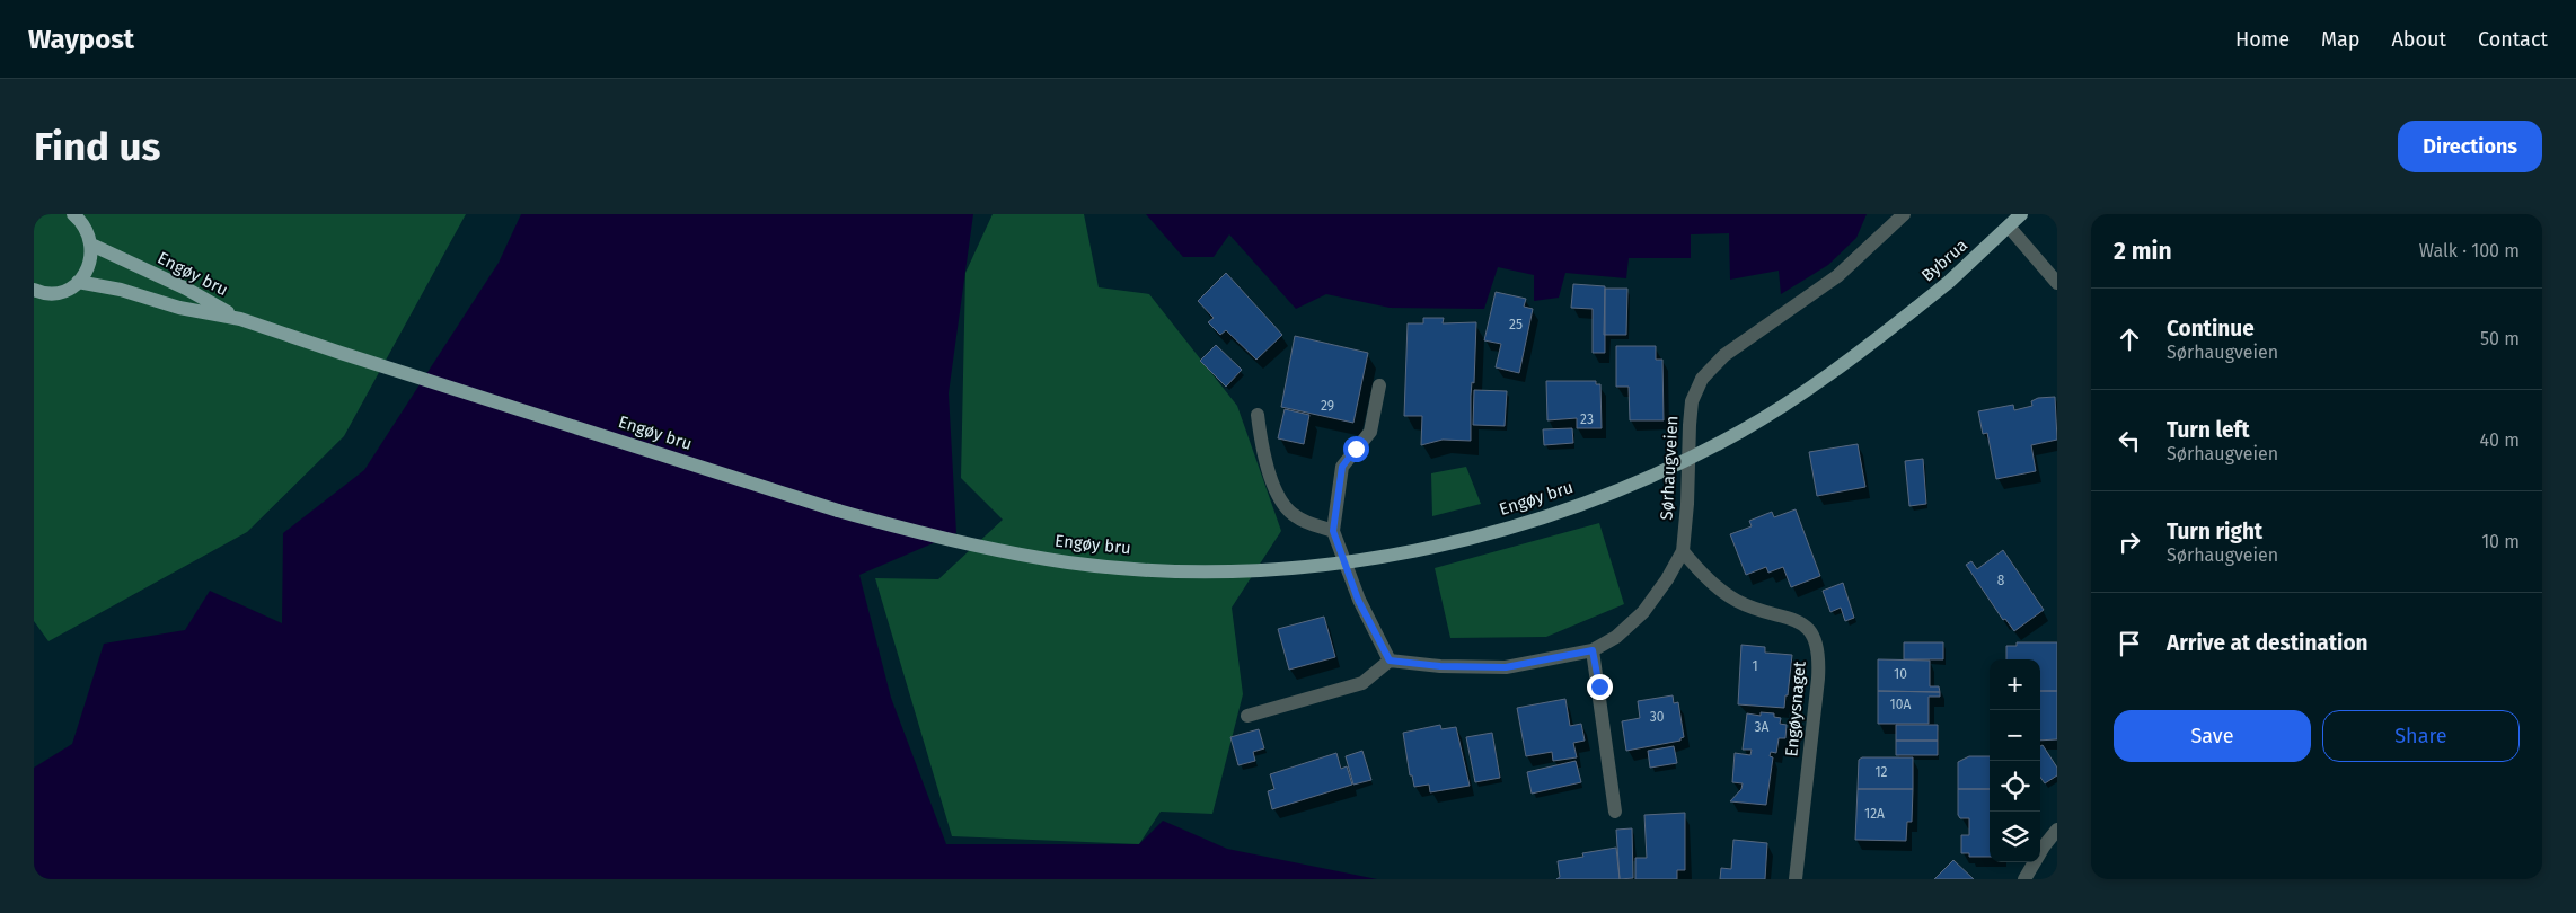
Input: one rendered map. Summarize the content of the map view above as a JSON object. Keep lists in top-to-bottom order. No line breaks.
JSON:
{"streets":{"main road":["Bybrua","Engøy bru"],"street":["Sørhaugveien","Engøysnaget"]},"crossings":[["Bybrua","Engøy bru"],["Sørhaugveien","Engøysnaget"]],"house_numbers":["25","29","23","8","1","10","10A","30","3A","12","12A"],"page":{"header":"Waypost","nav":["Home","Map","About","Contact"],"buttons":["Directions",["Save","Share"]],"title":"Find us","heading":["2 min","Walk · 100 m"],"list":[["Continue","Sørhaugveien","50 m"],["Turn left","Sørhaugveien","40 m"],["Turn right","Sørhaugveien","10 m"],"Arrive at destination"],"map_buttons":["+","−"]}}
